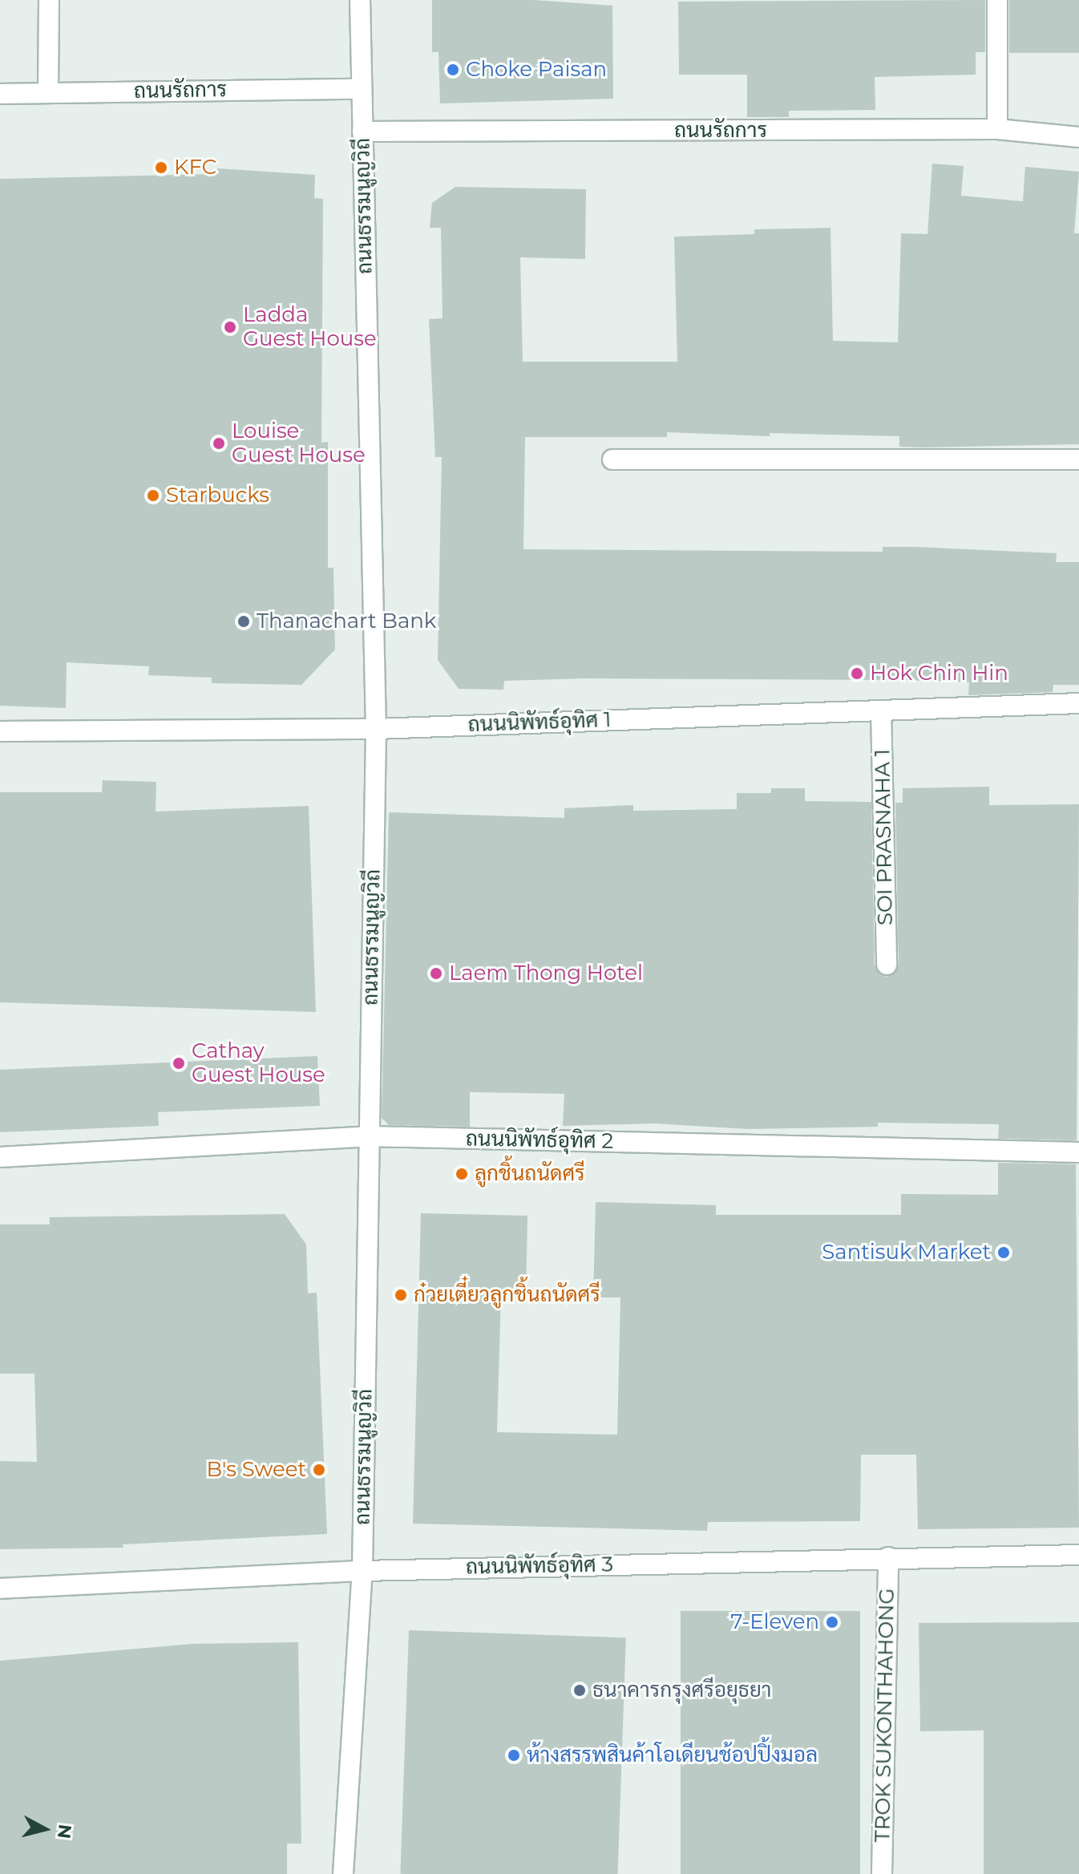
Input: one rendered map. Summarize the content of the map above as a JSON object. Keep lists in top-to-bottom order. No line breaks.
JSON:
{"streets":{"street":["ถนนรัถการ","ถนนธรรมนูญวิถี","ถนนนิพัทธ์อุทิศ 1","SOI PRASNAHA 1","ถนนนิพัทธ์อุทิศ 2","ถนนนิพัทธ์อุทิศ 3","TROK SUKONTHAHONG"]},"crossings":[["ถนนรัถการ","ถนนธรรมนูญวิถี"],["ถนนธรรมนูญวิถี","ถนนนิพัทธ์อุทิศ 1"],["ถนนธรรมนูญวิถี","ถนนนิพัทธ์อุทิศ 2"],["ถนนธรรมนูญวิถี","ถนนนิพัทธ์อุทิศ 3"],["ถนนนิพัทธ์อุทิศ 1","SOI PRASNAHA 1"],["ถนนนิพัทธ์อุทิศ 3","TROK SUKONTHAHONG"]],"places":["Choke Paisan","KFC","Ladda Guest House","Louise Guest House","Starbucks","Thanachart Bank","Hok Chin Hin","Laem Thong Hotel","Cathay Guest House","ลูกชิ้นถนัดศรี","Santisuk Market","ก๋วยเตี๋ยวลูกชิ้นถนัดศรี","B's Sweet","7-Eleven","ธนาคารกรุงศรีอยุธยา","ห้างสรรพสินค้าโอเดียนช้อปปิ้งมอล"],"north":"right"}
